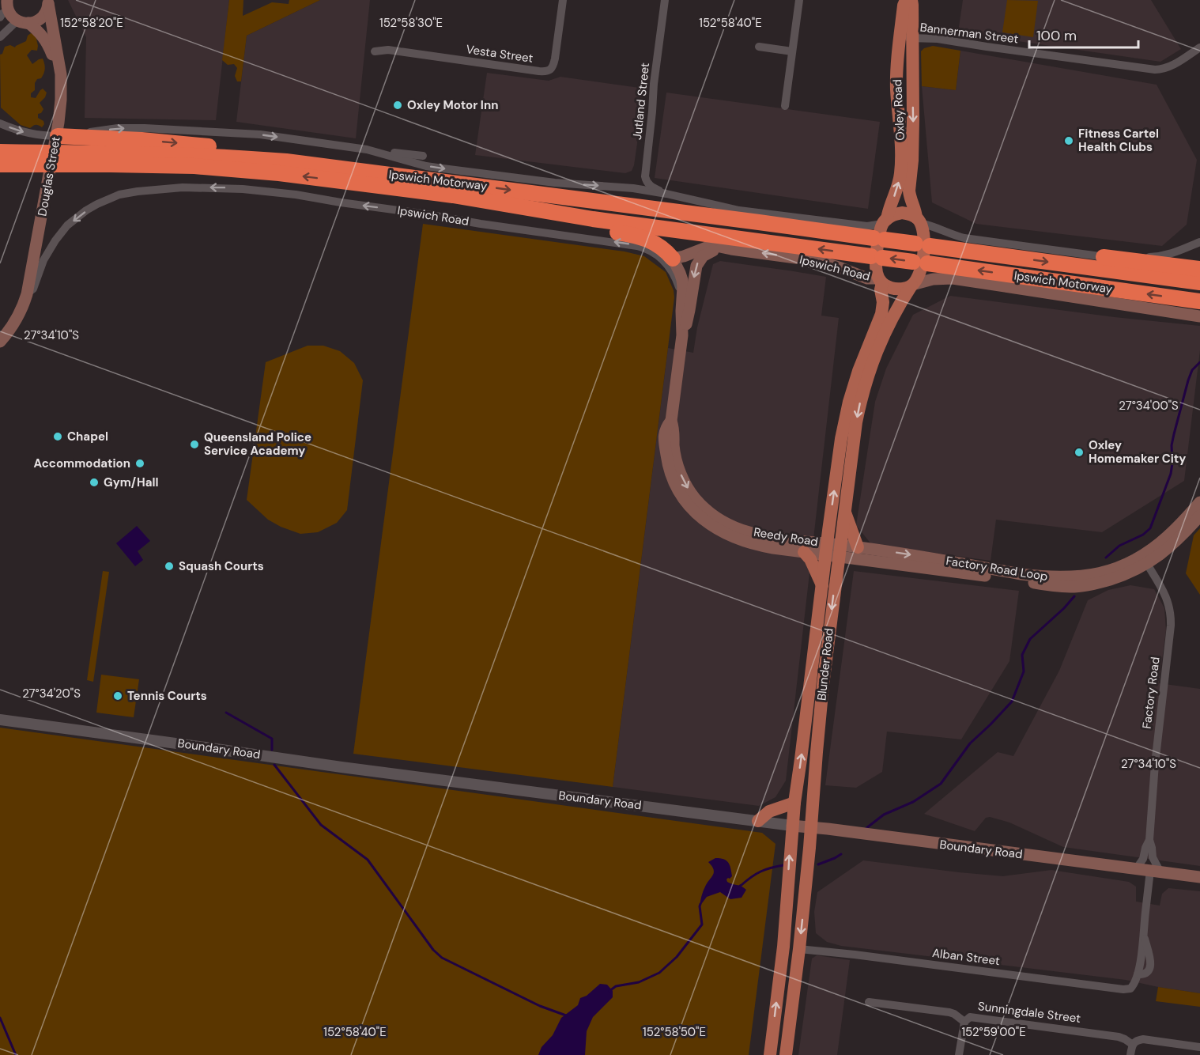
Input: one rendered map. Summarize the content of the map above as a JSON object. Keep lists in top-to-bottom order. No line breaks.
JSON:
{"streets":{"highway":["Ipswich Motorway"],"main road":["Oxley Road","Douglas Street","Ipswich Road","Reedy Road","Factory Road Loop","Blunder Road","Boundary Road"],"street":["Bannerman Street","Vesta Street","Jutland Street","Factory Road","Alban Street","Sunningdale Street"]},"crossings":[["Bannerman Street","Oxley Road"],["Oxley Road","Ipswich Motorway"],["Oxley Road","Blunder Road"],["Douglas Street","Ipswich Road"],["Ipswich Motorway","Blunder Road"],["Ipswich Road","Reedy Road"],["Ipswich Road","Blunder Road"],["Reedy Road","Factory Road Loop"],["Reedy Road","Blunder Road"],["Factory Road Loop","Blunder Road"],["Factory Road Loop","Factory Road"],["Blunder Road","Boundary Road"],["Blunder Road","Alban Street"],["Factory Road","Boundary Road"],["Factory Road","Alban Street"]],"places":["Oxley Motor Inn","Fitness Cartel Health Clubs","Chapel","Queensland Police Service Academy","Oxley Homemaker City","Accommodation","Gym/Hall","Squash Courts","Tennis Courts"],"scale_bar":"100 m","coordinates":["152°58'20\"E","152°58'30\"E","152°58'40\"E","27°34'10\"S","27°34'00\"S","27°34'20\"S","152°58'50\"E","152°59'00\"E"]}
